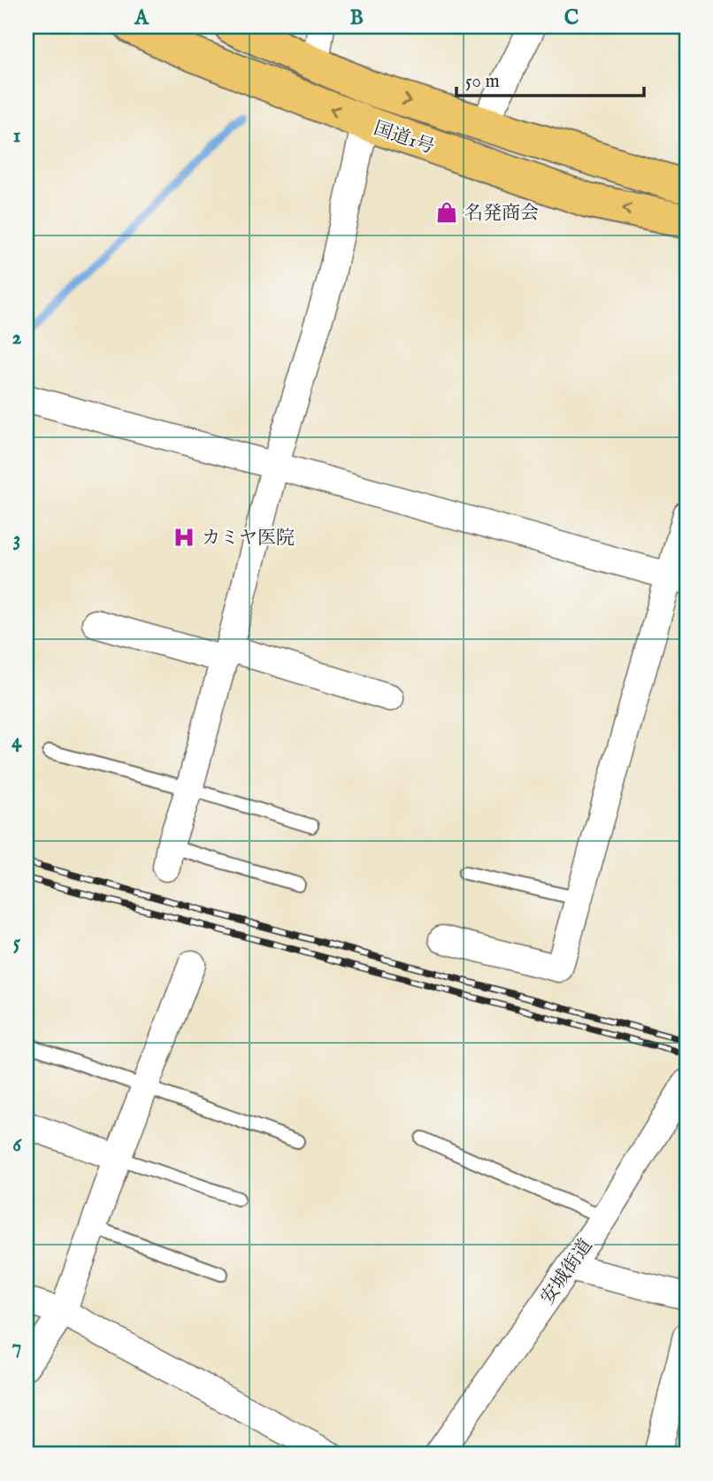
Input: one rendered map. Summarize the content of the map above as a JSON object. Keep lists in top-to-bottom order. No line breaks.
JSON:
{"streets":{"highway":["国道1号"],"street":["安城街道"]},"places":{"shop":["名発商会"],"hospital":["カミヤ医院"]},"scale_bar":"50 m","grid":{"columns":["A","B","C"],"rows":["1","2","3","4","5","6","7"]}}
